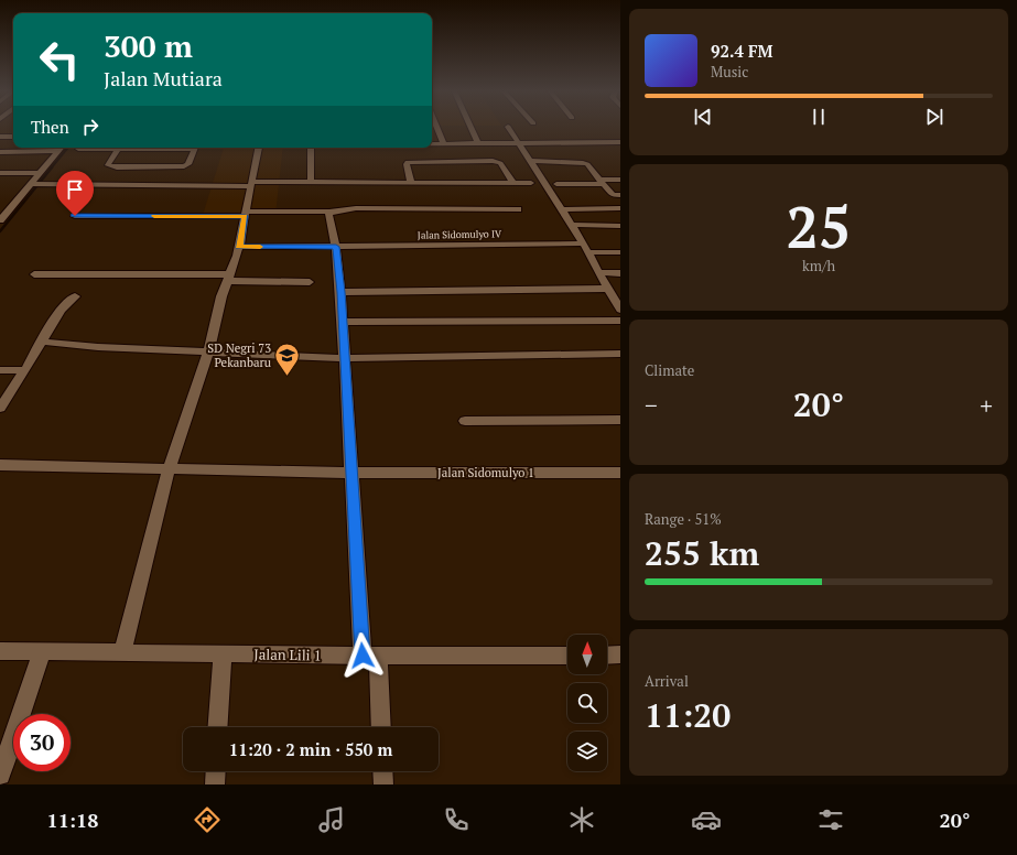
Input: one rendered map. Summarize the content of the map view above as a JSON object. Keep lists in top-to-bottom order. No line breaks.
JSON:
{"streets":{"street":["Jalan Sidomulyo IV","Jalan Sidomulyo 1","Jalan Lili 1"]},"places":{"school or university":["SD Negri 73 Pekanbaru"]},"north":"top","page":{"turn":["300 m","Jalan Mutiara"],"song":["92.4 FM","Music"],"then":"Then","tile":[["25","km/h"],"Climate",["Range · 51%","255 km"],["Arrival","11:20"]],"heat":["−","20°","+"],"limit":"30","trip":"11:20 · 2 min · 550 m","tabs":["11:18","20°"]}}
